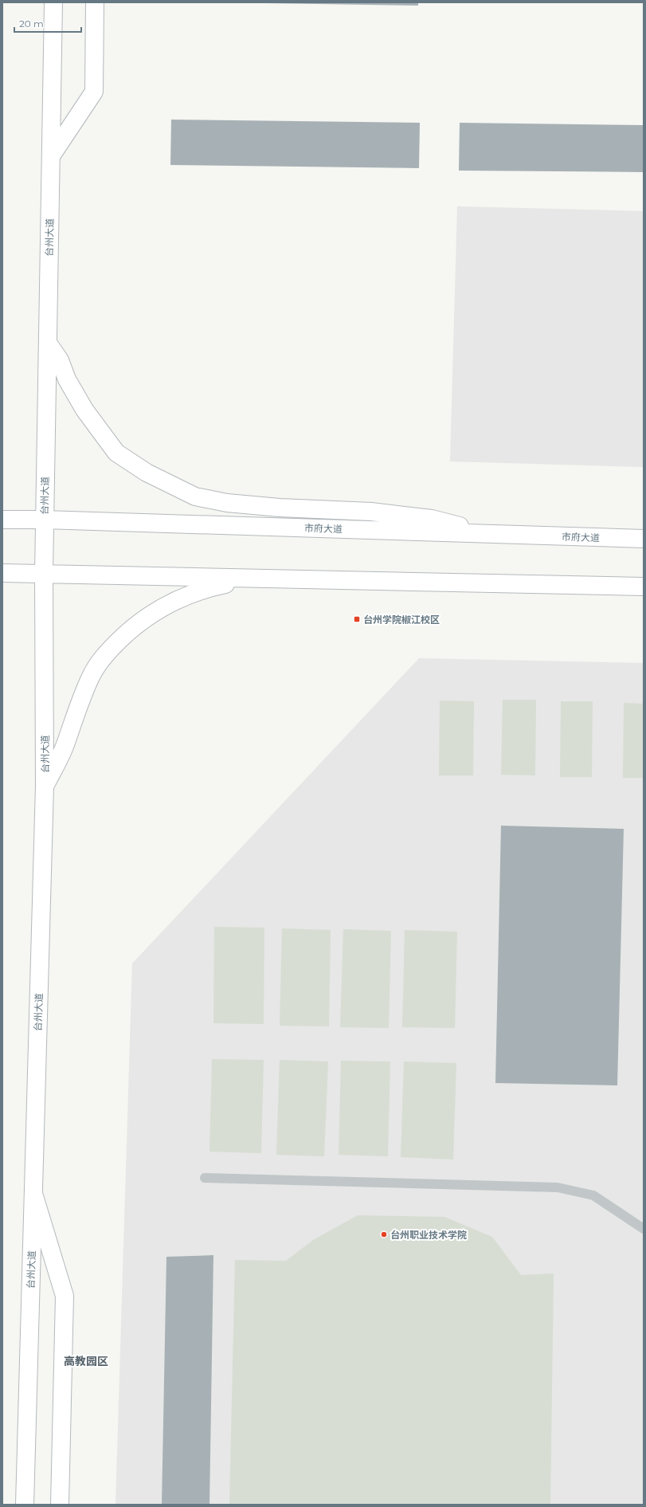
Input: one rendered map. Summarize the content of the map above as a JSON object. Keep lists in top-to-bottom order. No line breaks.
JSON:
{"streets":{"main road":["台州大道","市府大道"]},"crossings":[["台州大道","市府大道"]],"districts":["高教园区"],"places":{"transit":["台州学院椒江校区"],"other":["台州职业技术学院"]},"scale_bar":"20 m"}
